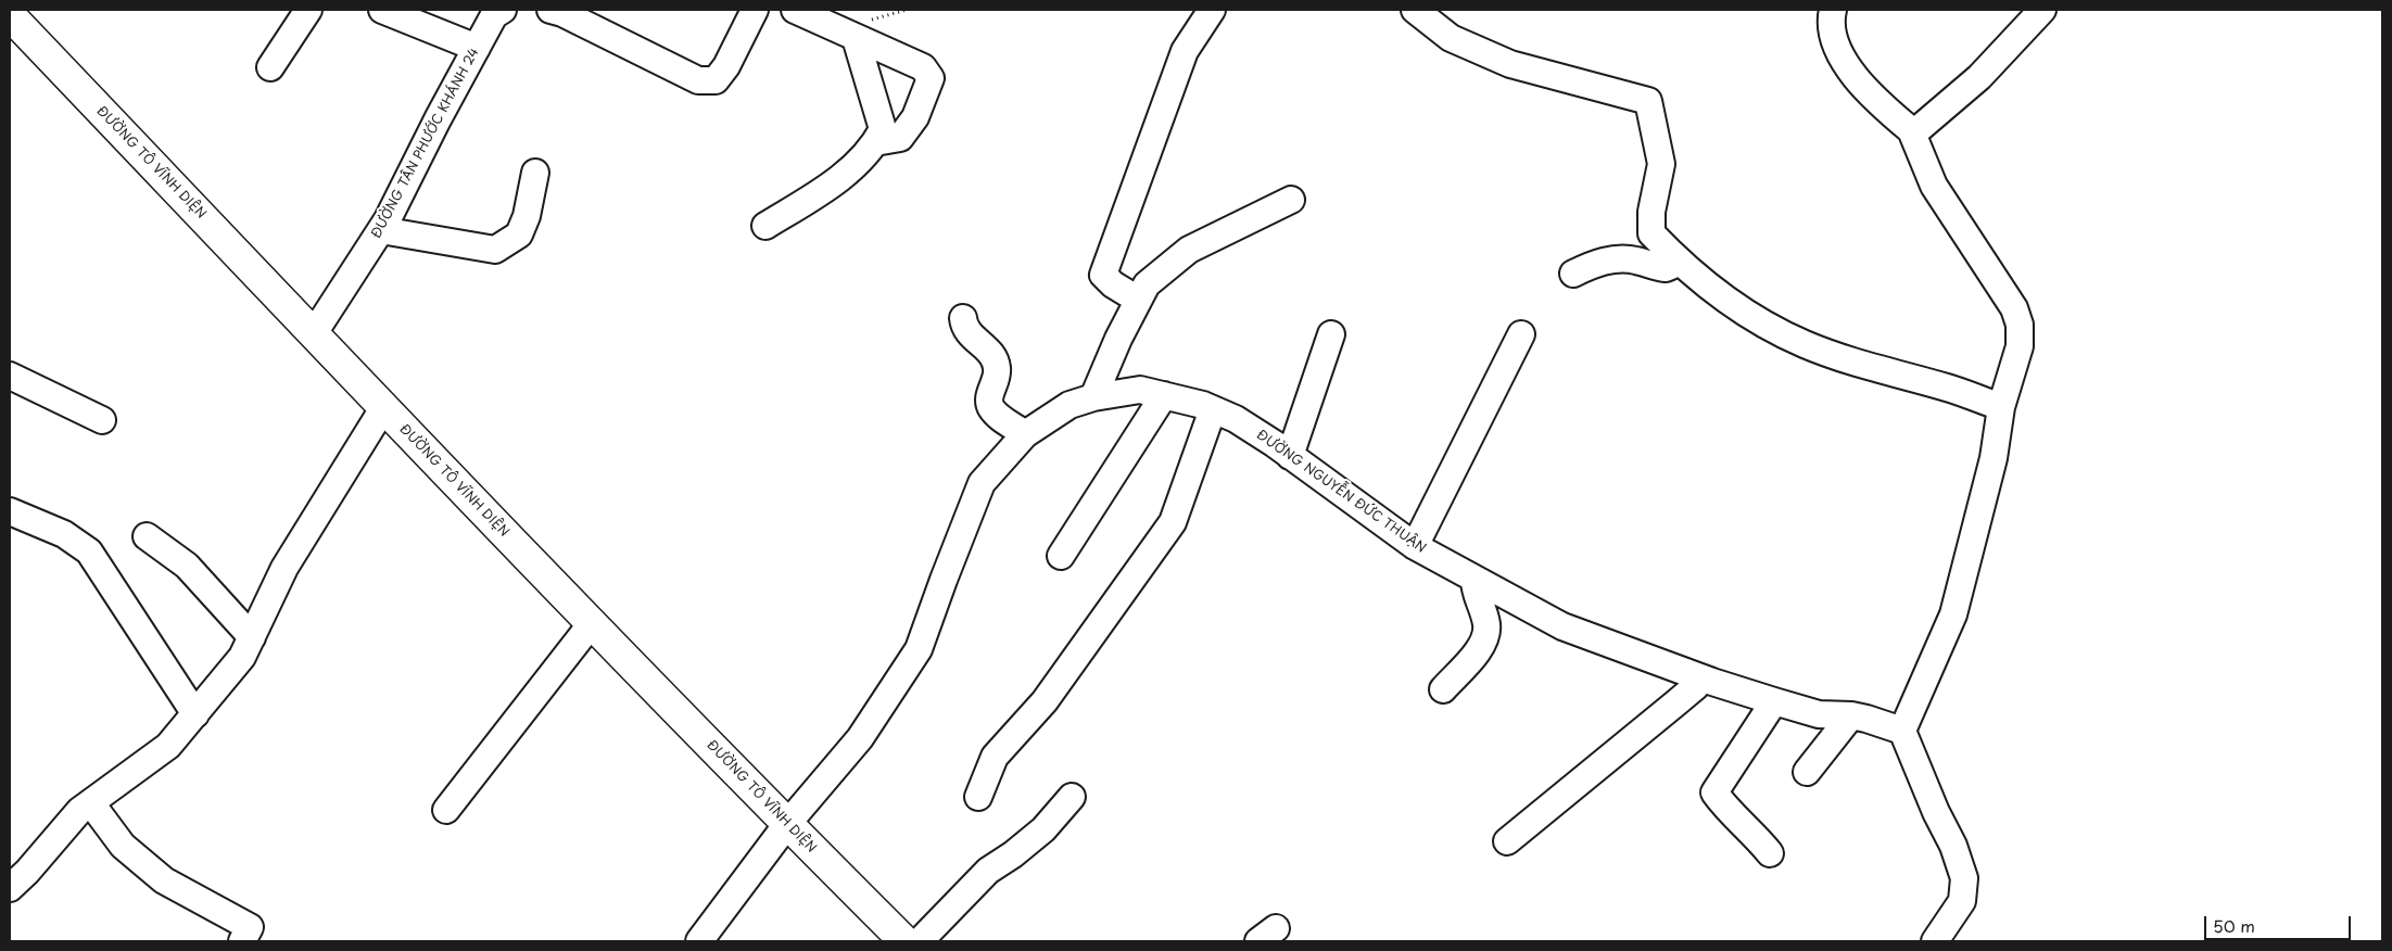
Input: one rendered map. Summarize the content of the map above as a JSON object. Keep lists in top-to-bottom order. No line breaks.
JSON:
{"streets":{"main road":["ĐƯỜNG TÔ VĨNH DIỆN"],"street":["ĐƯỜNG TÂN PHƯỚC KHÁNH 24","ĐƯỜNG NGUYỄN ĐỨC THUẬN"]},"crossings":[["ĐƯỜNG TÂN PHƯỚC KHÁNH 24","ĐƯỜNG TÔ VĨNH DIỆN"],["ĐƯỜNG TÔ VĨNH DIỆN","ĐƯỜNG NGUYỄN ĐỨC THUẬN"]],"scale_bar":"50 m"}
